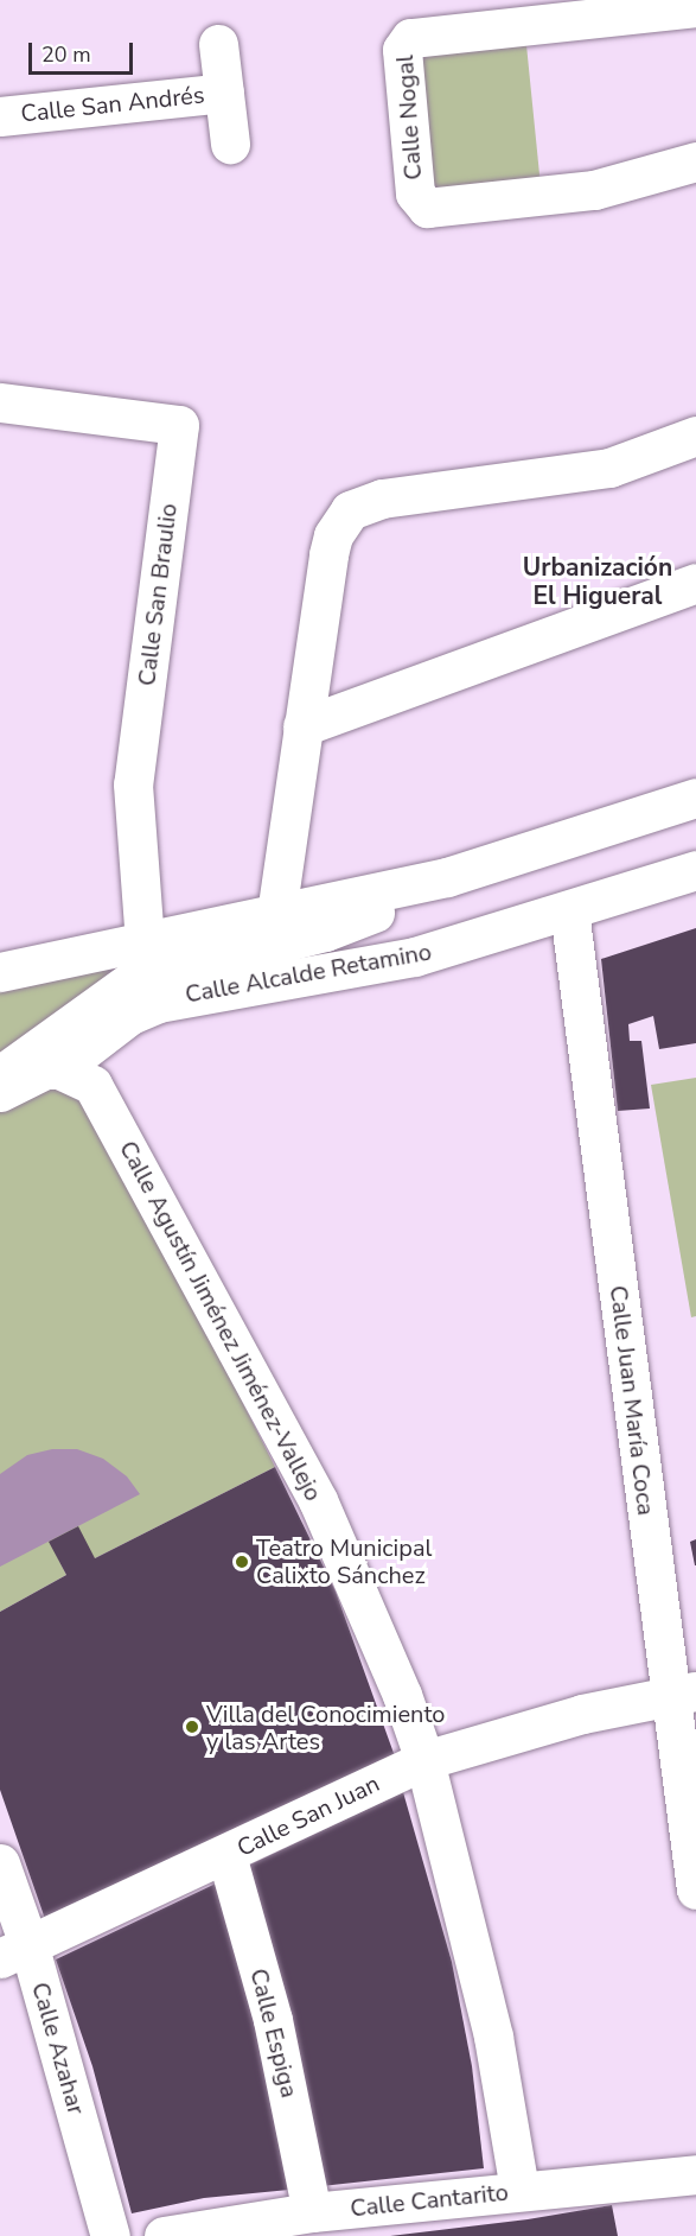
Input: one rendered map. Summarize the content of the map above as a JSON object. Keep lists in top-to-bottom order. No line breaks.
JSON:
{"streets":{"street":["Calle San Andrés","Calle Nogal","Calle San Braulio","Calle Alcalde Retamino","Calle Agustín Jiménez Jiménez-Vallejo","Calle Juan María Coca","Calle San Juan","Calle Espiga","Calle Azahar","Calle Cantarito"]},"crossings":[["Calle San Braulio","Calle Alcalde Retamino"],["Calle Alcalde Retamino","Calle Agustín Jiménez Jiménez-Vallejo"],["Calle Alcalde Retamino","Calle Juan María Coca"],["Calle Agustín Jiménez Jiménez-Vallejo","Calle San Juan"],["Calle Agustín Jiménez Jiménez-Vallejo","Calle Cantarito"],["Calle Juan María Coca","Calle San Juan"],["Calle San Juan","Calle Espiga"],["Calle San Juan","Calle Azahar"],["Calle Espiga","Calle Cantarito"]],"districts":["Urbanización El Higueral"],"places":["Teatro Municipal Calixto Sánchez","Villa del Conocimiento y las Artes"],"scale_bar":"20 m"}
